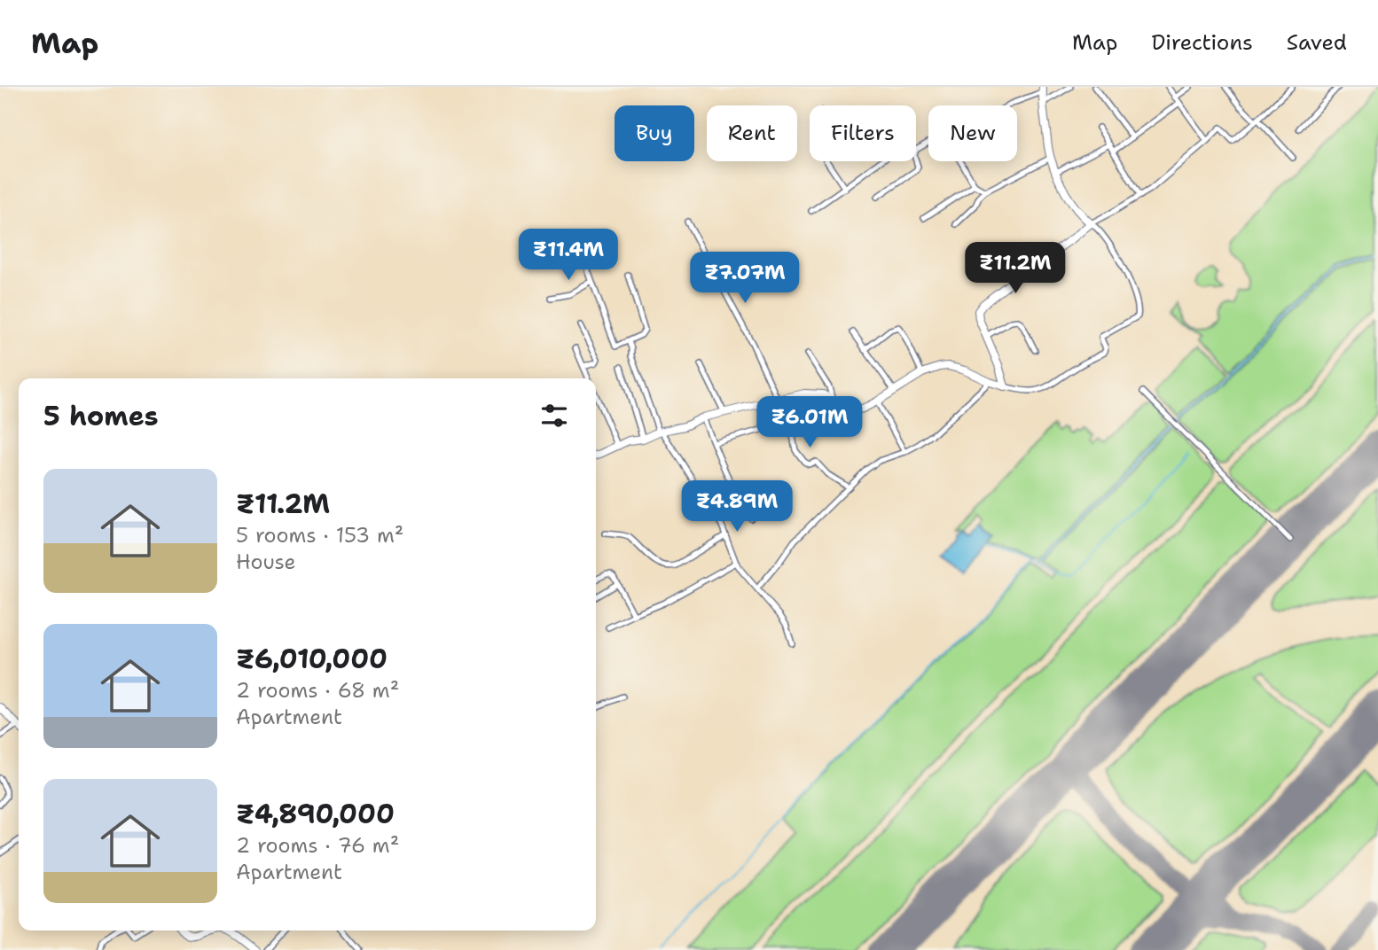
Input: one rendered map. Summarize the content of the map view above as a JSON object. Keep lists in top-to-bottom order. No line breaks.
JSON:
{"page":{"header":"Map","nav":["Map","Directions","Saved"],"chip":["Buy","Rent","Filters","New"],"price":["₹11.4M","₹11.2M","₹7.07M","₹6.01M","₹4.89M"],"heading":"5 homes","list":[{"name":"₹11.2M","note":"5 rooms · 153 m² · House"},{"name":"₹6,010,000","note":"2 rooms · 68 m² · Apartment"},{"name":"₹4,890,000","note":"2 rooms · 76 m² · Apartment"}]}}
